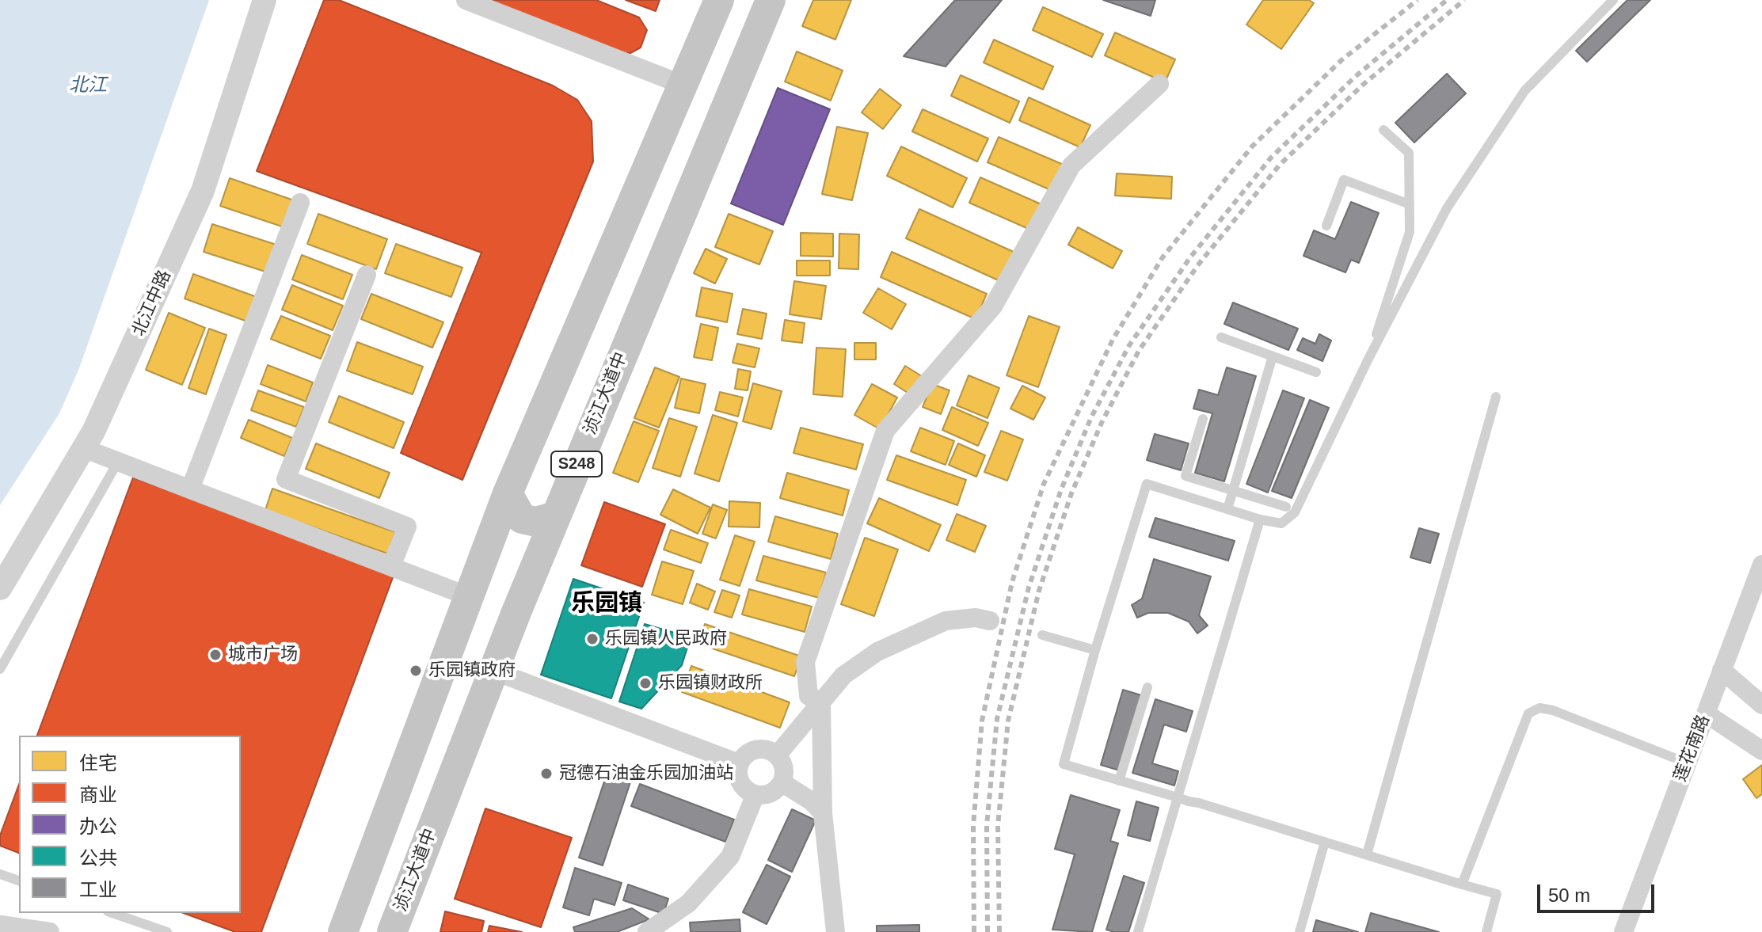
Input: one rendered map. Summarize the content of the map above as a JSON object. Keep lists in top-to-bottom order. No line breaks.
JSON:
{"streets":{"main road":["浈江大道中","S248"],"street":["北江中路","莲花南路"]},"districts":["乐园镇"],"water":["北江"],"places":["乐园镇人民政府","城市广场","乐园镇政府","乐园镇财政所","冠德石油金乐园加油站"],"legend":["住宅","商业","办公","公共","工业"],"scale_bar":"50 m"}
